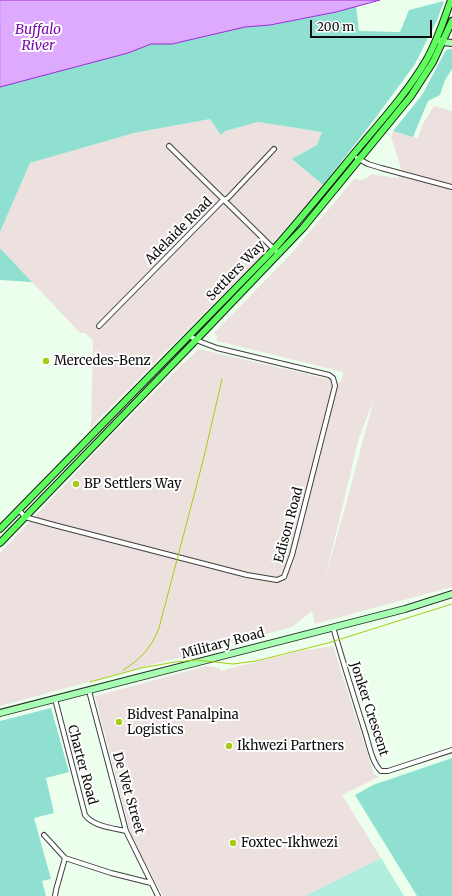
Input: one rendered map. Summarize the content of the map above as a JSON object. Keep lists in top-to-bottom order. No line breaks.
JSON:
{"streets":{"main road":["Settlers Way"],"street":["Adelaide Road","Edison Road","Military Road","Jonker Crescent","Charter Road","De Wet Street"]},"crossings":[["Settlers Way","Edison Road"],["Military Road","Jonker Crescent"],["Military Road","Charter Road"],["Military Road","De Wet Street"],["Charter Road","De Wet Street"]],"water":["Buffalo River"],"places":["Mercedes-Benz","BP Settlers Way","Bidvest Panalpina Logistics","Ikhwezi Partners","Foxtec-Ikhwezi"],"scale_bar":"200 m"}
